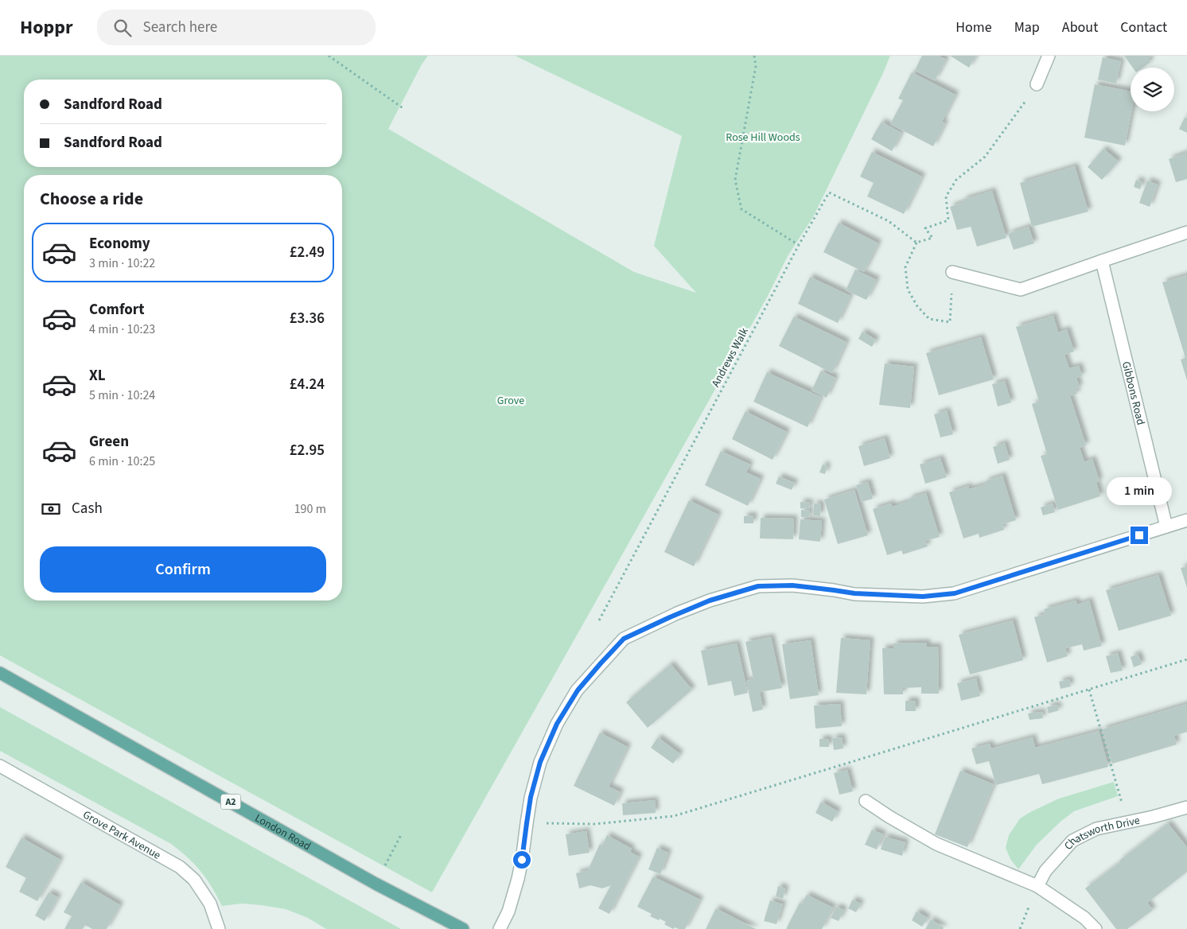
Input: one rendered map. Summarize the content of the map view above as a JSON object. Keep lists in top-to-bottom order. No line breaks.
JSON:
{"streets":{"main road":["A2","London Road"],"street":["Gibbons Road","Grove Park Avenue","Chatsworth Drive"],"path":["Andrews Walk"]},"parks":["Rose Hill Woods","Grove"],"page":{"header":"Hoppr","search":"Search here","nav":["Home","Map","About","Contact"],"banner":["Sandford Road","Sandford Road"],"heading":"Choose a ride","list":[{"name":"Economy","note":"3 min · 10:22","value":"£2.49"},{"name":"Comfort","note":"4 min · 10:23","value":"£3.36"},{"name":"XL","note":"5 min · 10:24","value":"£4.24"},{"name":"Green","note":"6 min · 10:25","value":"£2.95"}],"bubble":"1 min","pay":["Cash","190 m"],"buttons":"Confirm"}}
